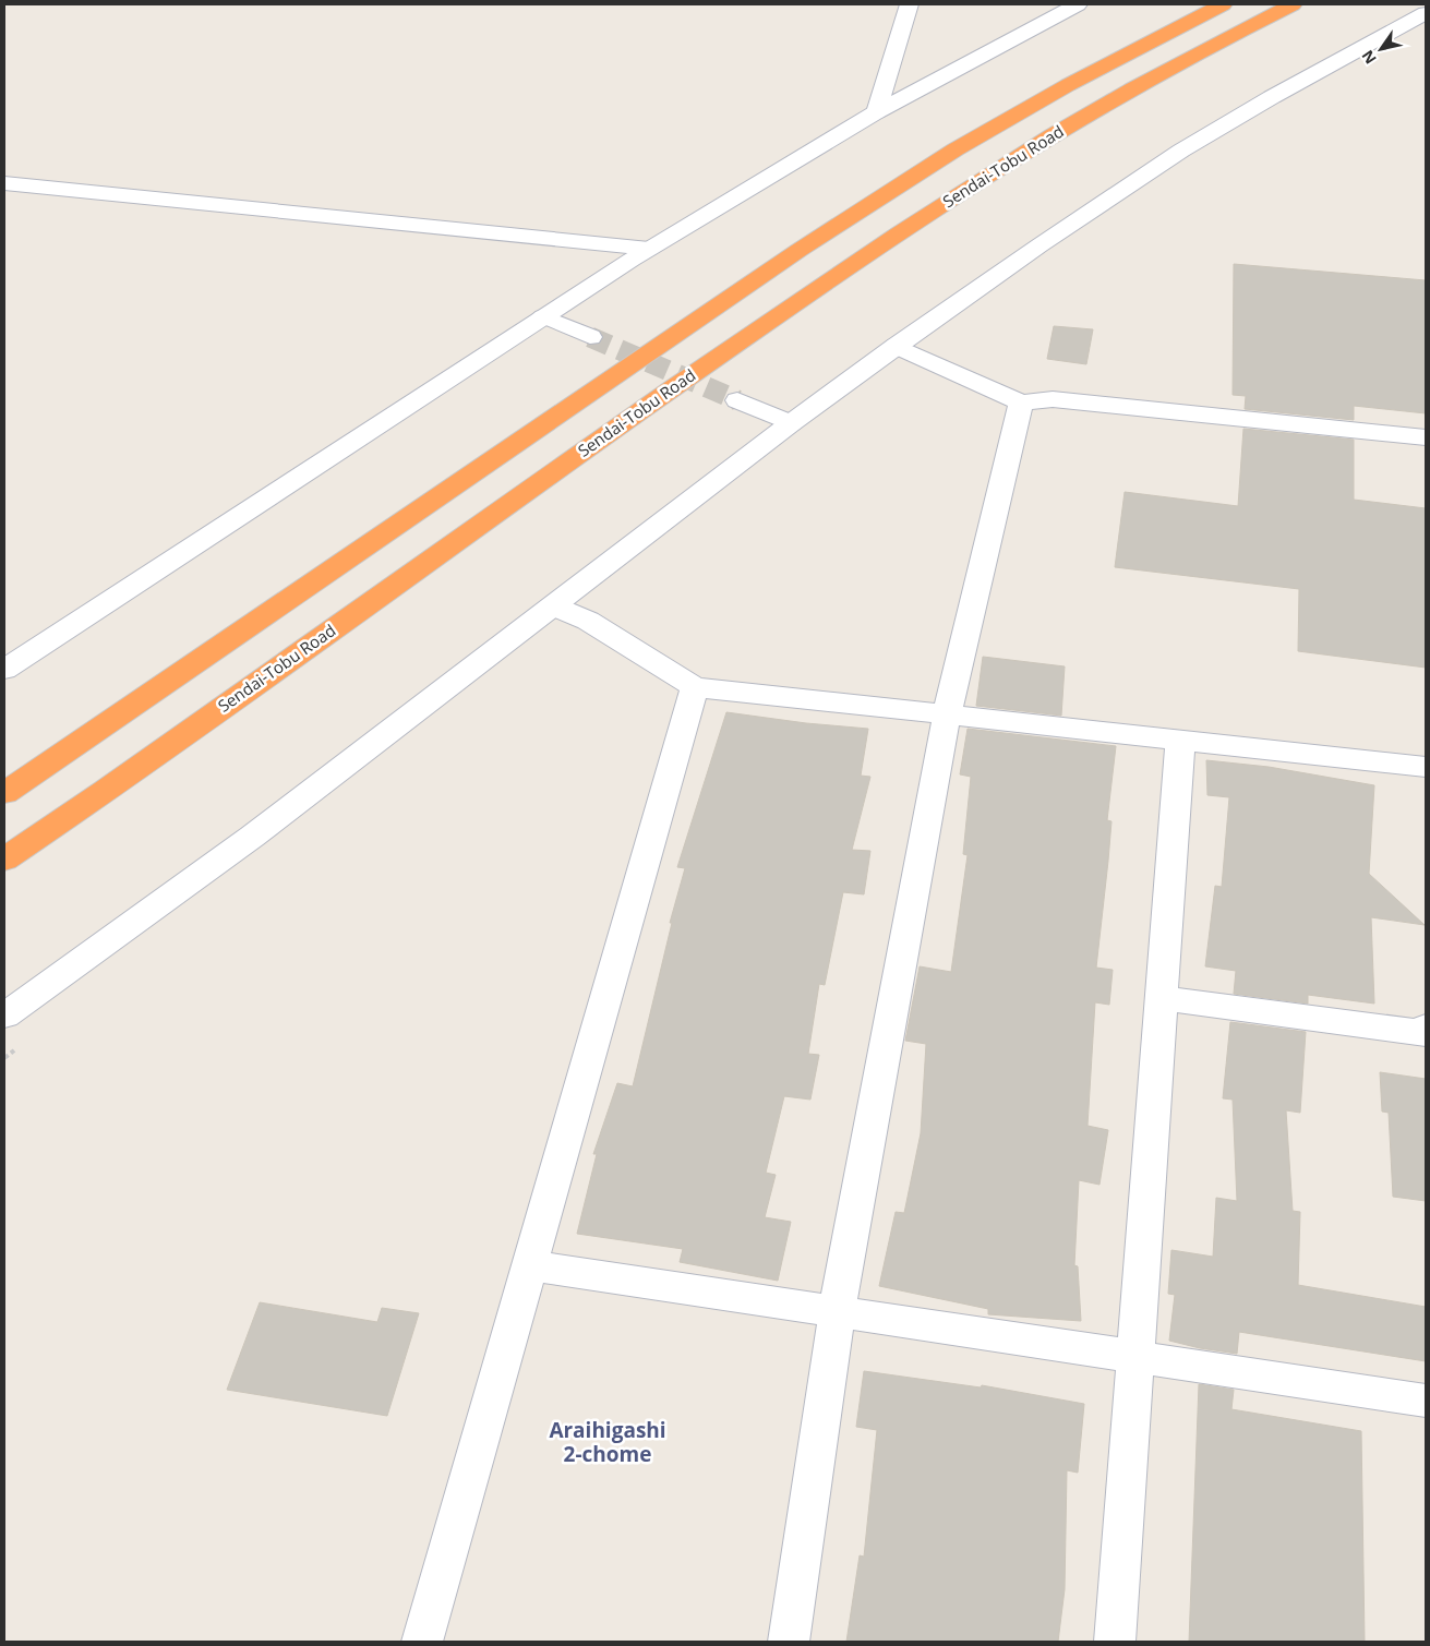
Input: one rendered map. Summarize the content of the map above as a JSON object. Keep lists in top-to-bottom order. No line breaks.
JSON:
{"streets":{"highway":["Sendai-Tobu Road"]},"districts":["Araihigashi 2-chome"],"north":"bottom left"}
